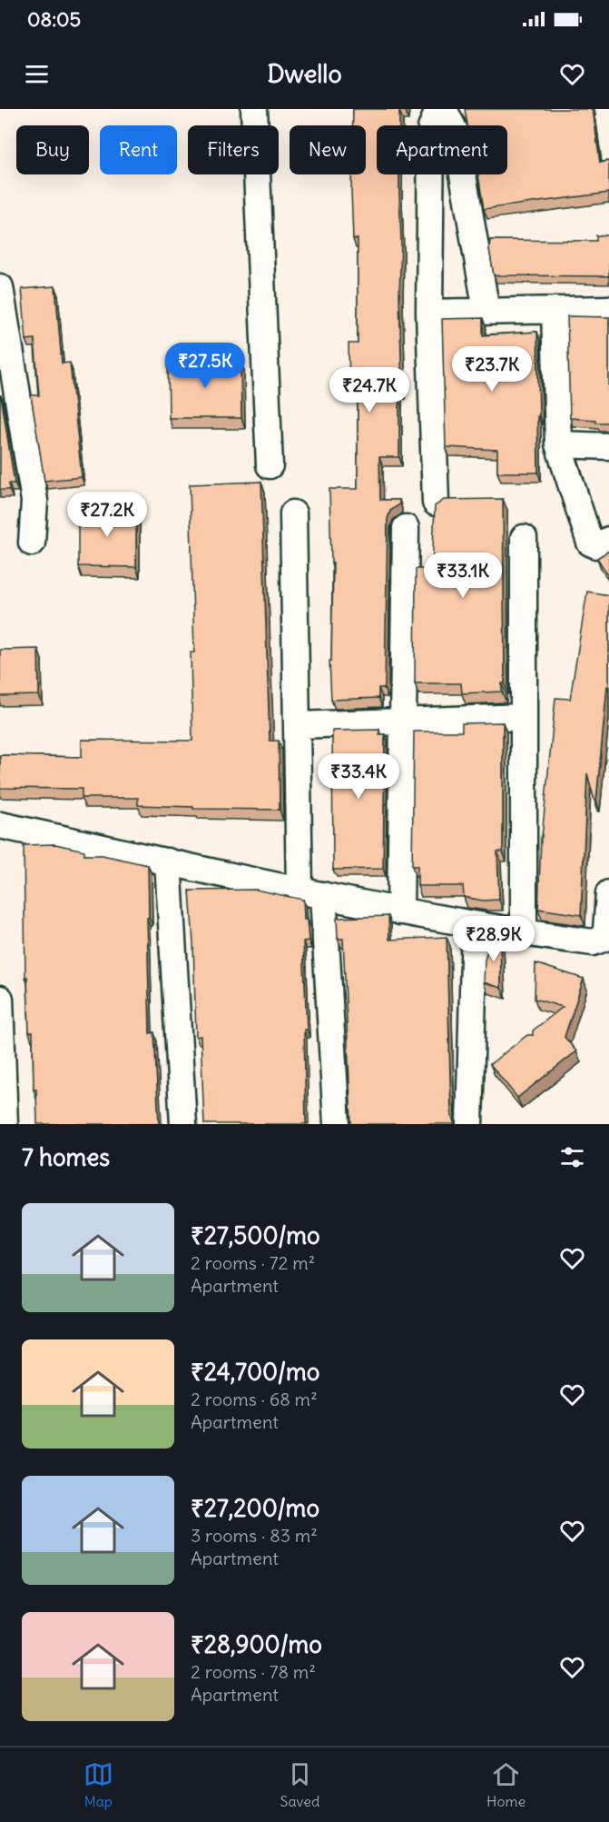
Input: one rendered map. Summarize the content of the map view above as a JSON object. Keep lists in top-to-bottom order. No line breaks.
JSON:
{"page":{"status":"08:05","header":"Dwello","chip":["Buy","Rent","Filters","New","Apartment"],"price":["₹27.5K","₹23.7K","₹24.7K","₹27.2K","₹33.1K","₹33.4K","₹28.9K"],"heading":"7 homes","list":[{"name":"₹27,500/mo","note":"2 rooms · 72 m² · Apartment"},{"name":"₹24,700/mo","note":"2 rooms · 68 m² · Apartment"},{"name":"₹27,200/mo","note":"3 rooms · 83 m² · Apartment"},{"name":"₹28,900/mo","note":"2 rooms · 78 m² · Apartment"}],"tabs":["Map","Saved","Home"]}}
